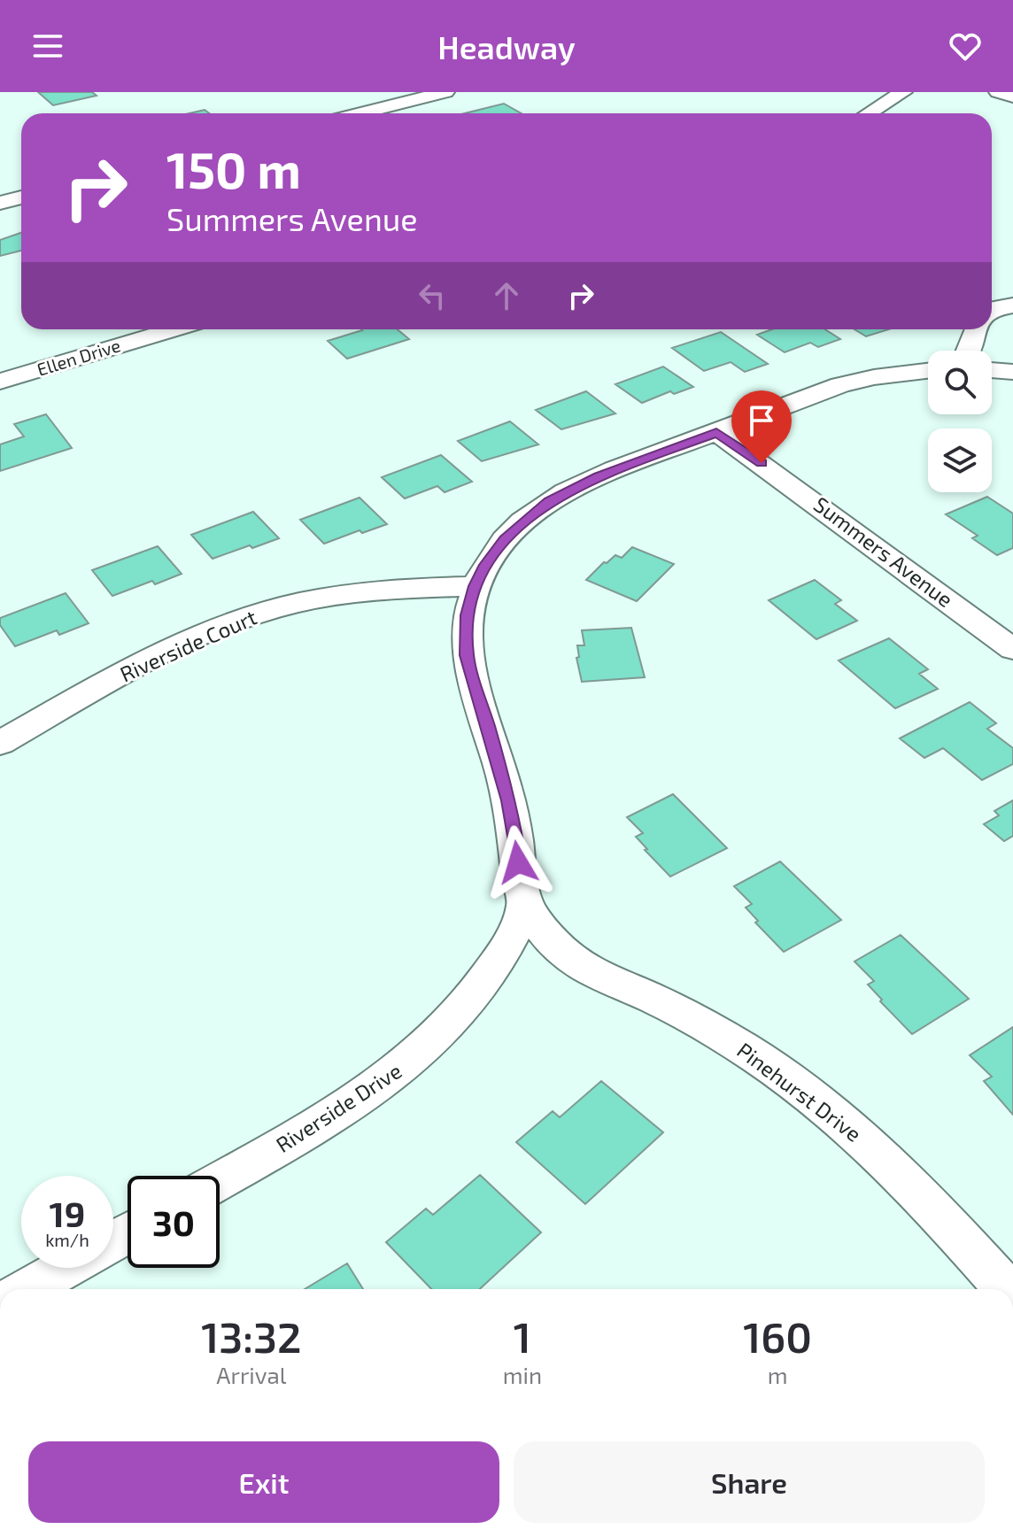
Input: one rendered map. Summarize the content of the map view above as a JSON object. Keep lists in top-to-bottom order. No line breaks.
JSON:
{"streets":{"street":["Ellen Drive","Summers Avenue","Riverside Court","Pinehurst Drive","Riverside Drive"]},"crossings":[["Pinehurst Drive","Riverside Drive"]],"page":{"header":"Headway","turn":["150 m","Summers Avenue"],"speed":"19 km/h","limit":"30","eta":["13:32","Arrival","1","min","160","m"],"buttons":["Exit","Share"]}}
